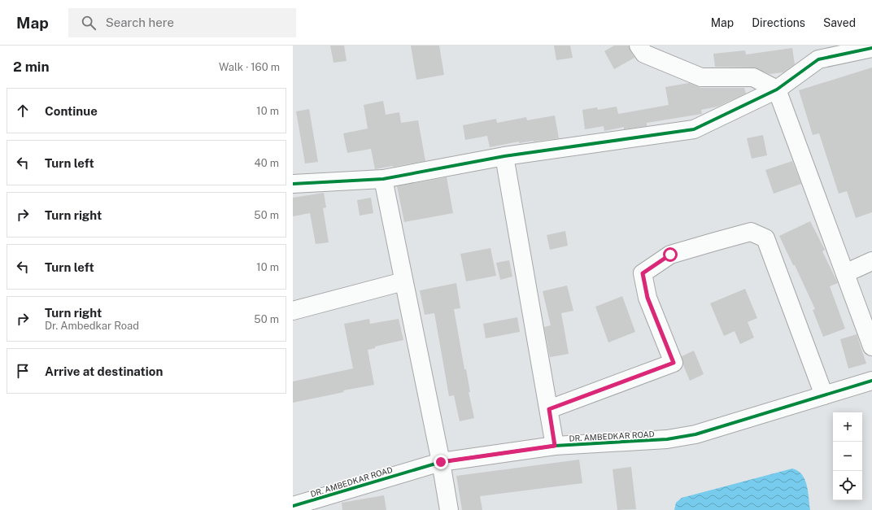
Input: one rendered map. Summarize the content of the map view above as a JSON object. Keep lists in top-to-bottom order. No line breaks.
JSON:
{"streets":{"street":["DR. AMBEDKAR ROAD"]},"page":{"header":"Map","search":"Search here","nav":["Map","Directions","Saved"],"heading":["2 min","Walk · 160 m"],"list":[["Continue","10 m"],["Turn left","40 m"],["Turn right","50 m"],["Turn left","10 m"],["Turn right","Dr. Ambedkar Road","50 m"],"Arrive at destination"],"map_buttons":["+","−"]}}
